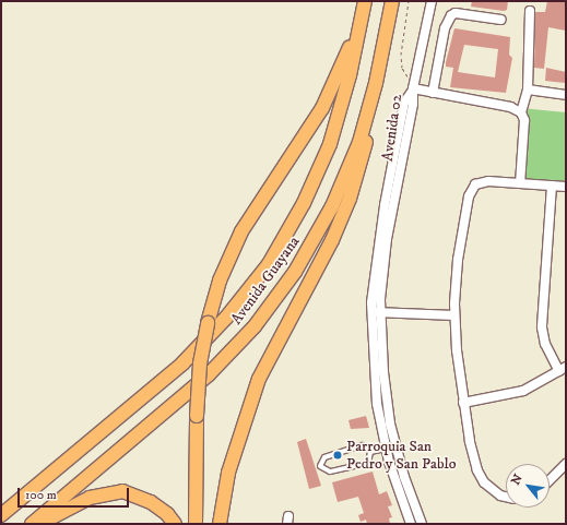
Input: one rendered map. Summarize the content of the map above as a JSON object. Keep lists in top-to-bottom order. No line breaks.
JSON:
{"streets":{"main road":["Avenida Guayana"],"street":["Avenida 02"]},"places":["Parroquia San Pedro y San Pablo"],"scale_bar":"100 m","north":"top left"}
